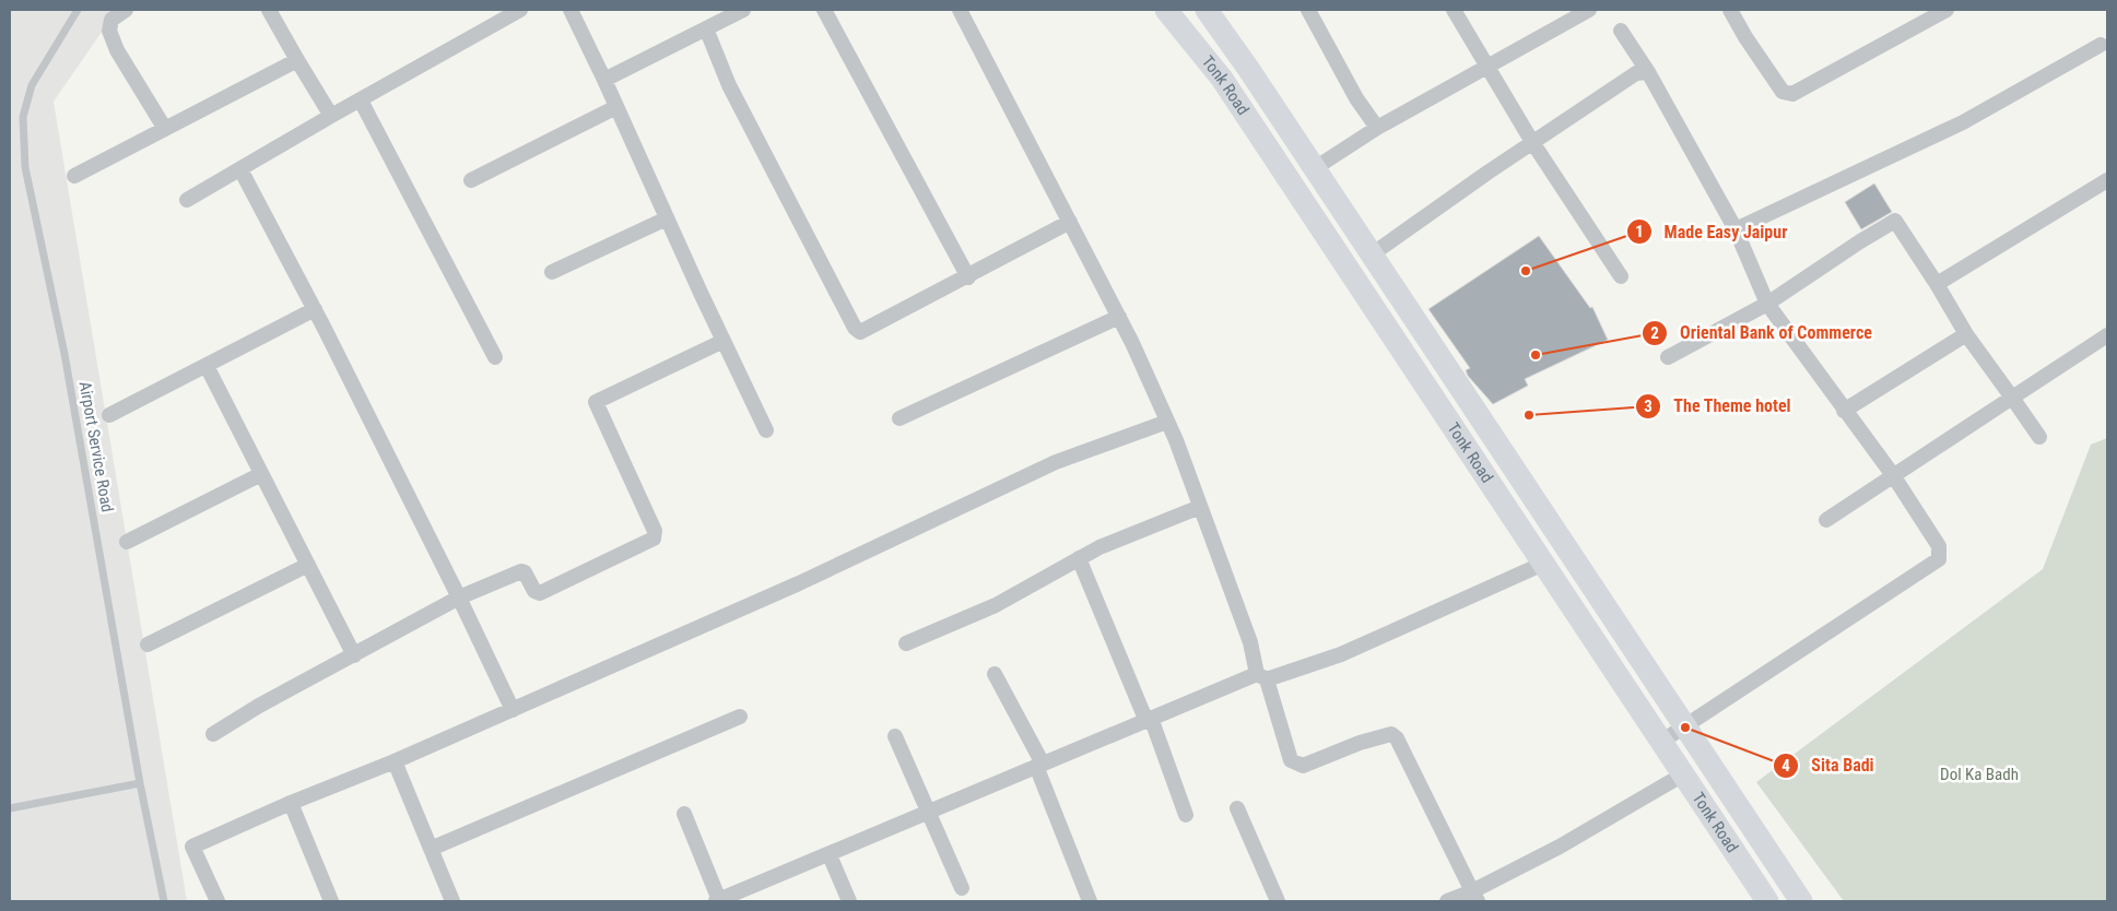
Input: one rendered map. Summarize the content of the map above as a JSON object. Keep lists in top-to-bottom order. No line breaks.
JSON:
{"streets":{"main road":["Tonk Road"],"lane":["Airport Service Road"]},"parks":["Dol Ka Badh"],"places":["Made Easy Jaipur","Oriental Bank of Commerce","The Theme hotel","Sita Badi"]}
